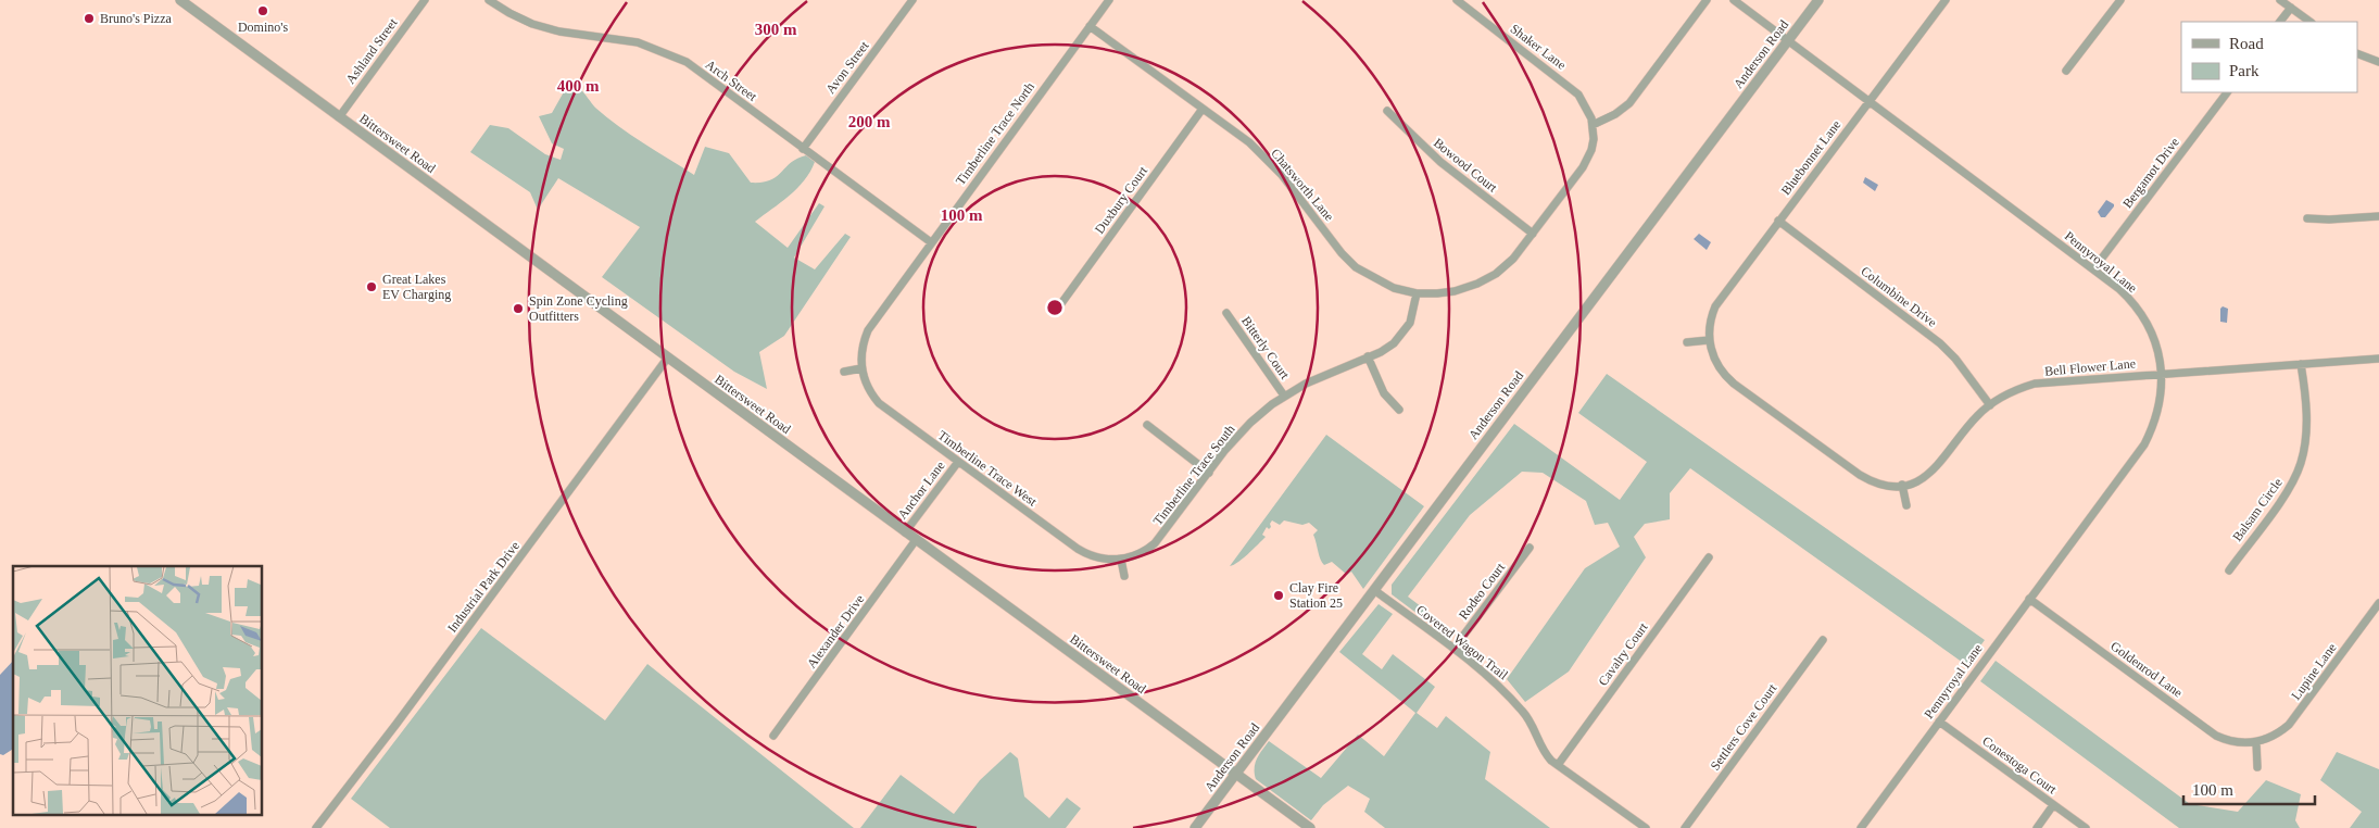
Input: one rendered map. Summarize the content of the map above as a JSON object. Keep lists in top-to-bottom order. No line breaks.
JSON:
{"streets":{"street":["Shaker Lane","Ashland Street","Anderson Road","Avon Street","Arch Street","Timberline Trace North","Bittersweet Road","Bluebonnet Lane","Bowood Court","Bergamot Drive","Chatsworth Lane","Duxbury Court","Pennyroyal Lane","Columbine Drive","Bitterly Court","Bell Flower Lane","Timberline Trace West","Timberline Trace South","Anchor Lane","Balsam Circle","Industrial Park Drive","Rodeo Court","Alexander Drive","Covered Wagon Trail","Cavalry Court","Goldenrod Lane","Lupine Lane","Settlers Cove Court","Conestoga Court"]},"crossings":[["Ashland Street","Bittersweet Road"],["Anderson Road","Bittersweet Road"],["Anderson Road","Pennyroyal Lane"],["Anderson Road","Covered Wagon Trail"],["Avon Street","Arch Street"],["Arch Street","Timberline Trace North"],["Timberline Trace North","Chatsworth Lane"],["Timberline Trace North","Timberline Trace West"],["Bittersweet Road","Anchor Lane"],["Bittersweet Road","Industrial Park Drive"],["Bittersweet Road","Alexander Drive"],["Bluebonnet Lane","Pennyroyal Lane"],["Bluebonnet Lane","Columbine Drive"],["Bluebonnet Lane","Bell Flower Lane"],["Bergamot Drive","Pennyroyal Lane"],["Chatsworth Lane","Duxbury Court"],["Chatsworth Lane","Timberline Trace South"],["Pennyroyal Lane","Bell Flower Lane"],["Pennyroyal Lane","Goldenrod Lane"],["Pennyroyal Lane","Conestoga Court"],["Columbine Drive","Bell Flower Lane"],["Bitterly Court","Timberline Trace South"],["Bell Flower Lane","Balsam Circle"],["Timberline Trace West","Timberline Trace South"],["Timberline Trace West","Anchor Lane"],["Rodeo Court","Covered Wagon Trail"],["Covered Wagon Trail","Cavalry Court"],["Goldenrod Lane","Lupine Lane"]],"places":["Domino's","Bruno's Pizza","Great Lakes EV Charging","Spin Zone Cycling Outfitters","Clay Fire Station 25"],"legend":["Road","Park"],"scale_bar":"100 m","rings":["300 m","400 m","200 m","100 m"]}
